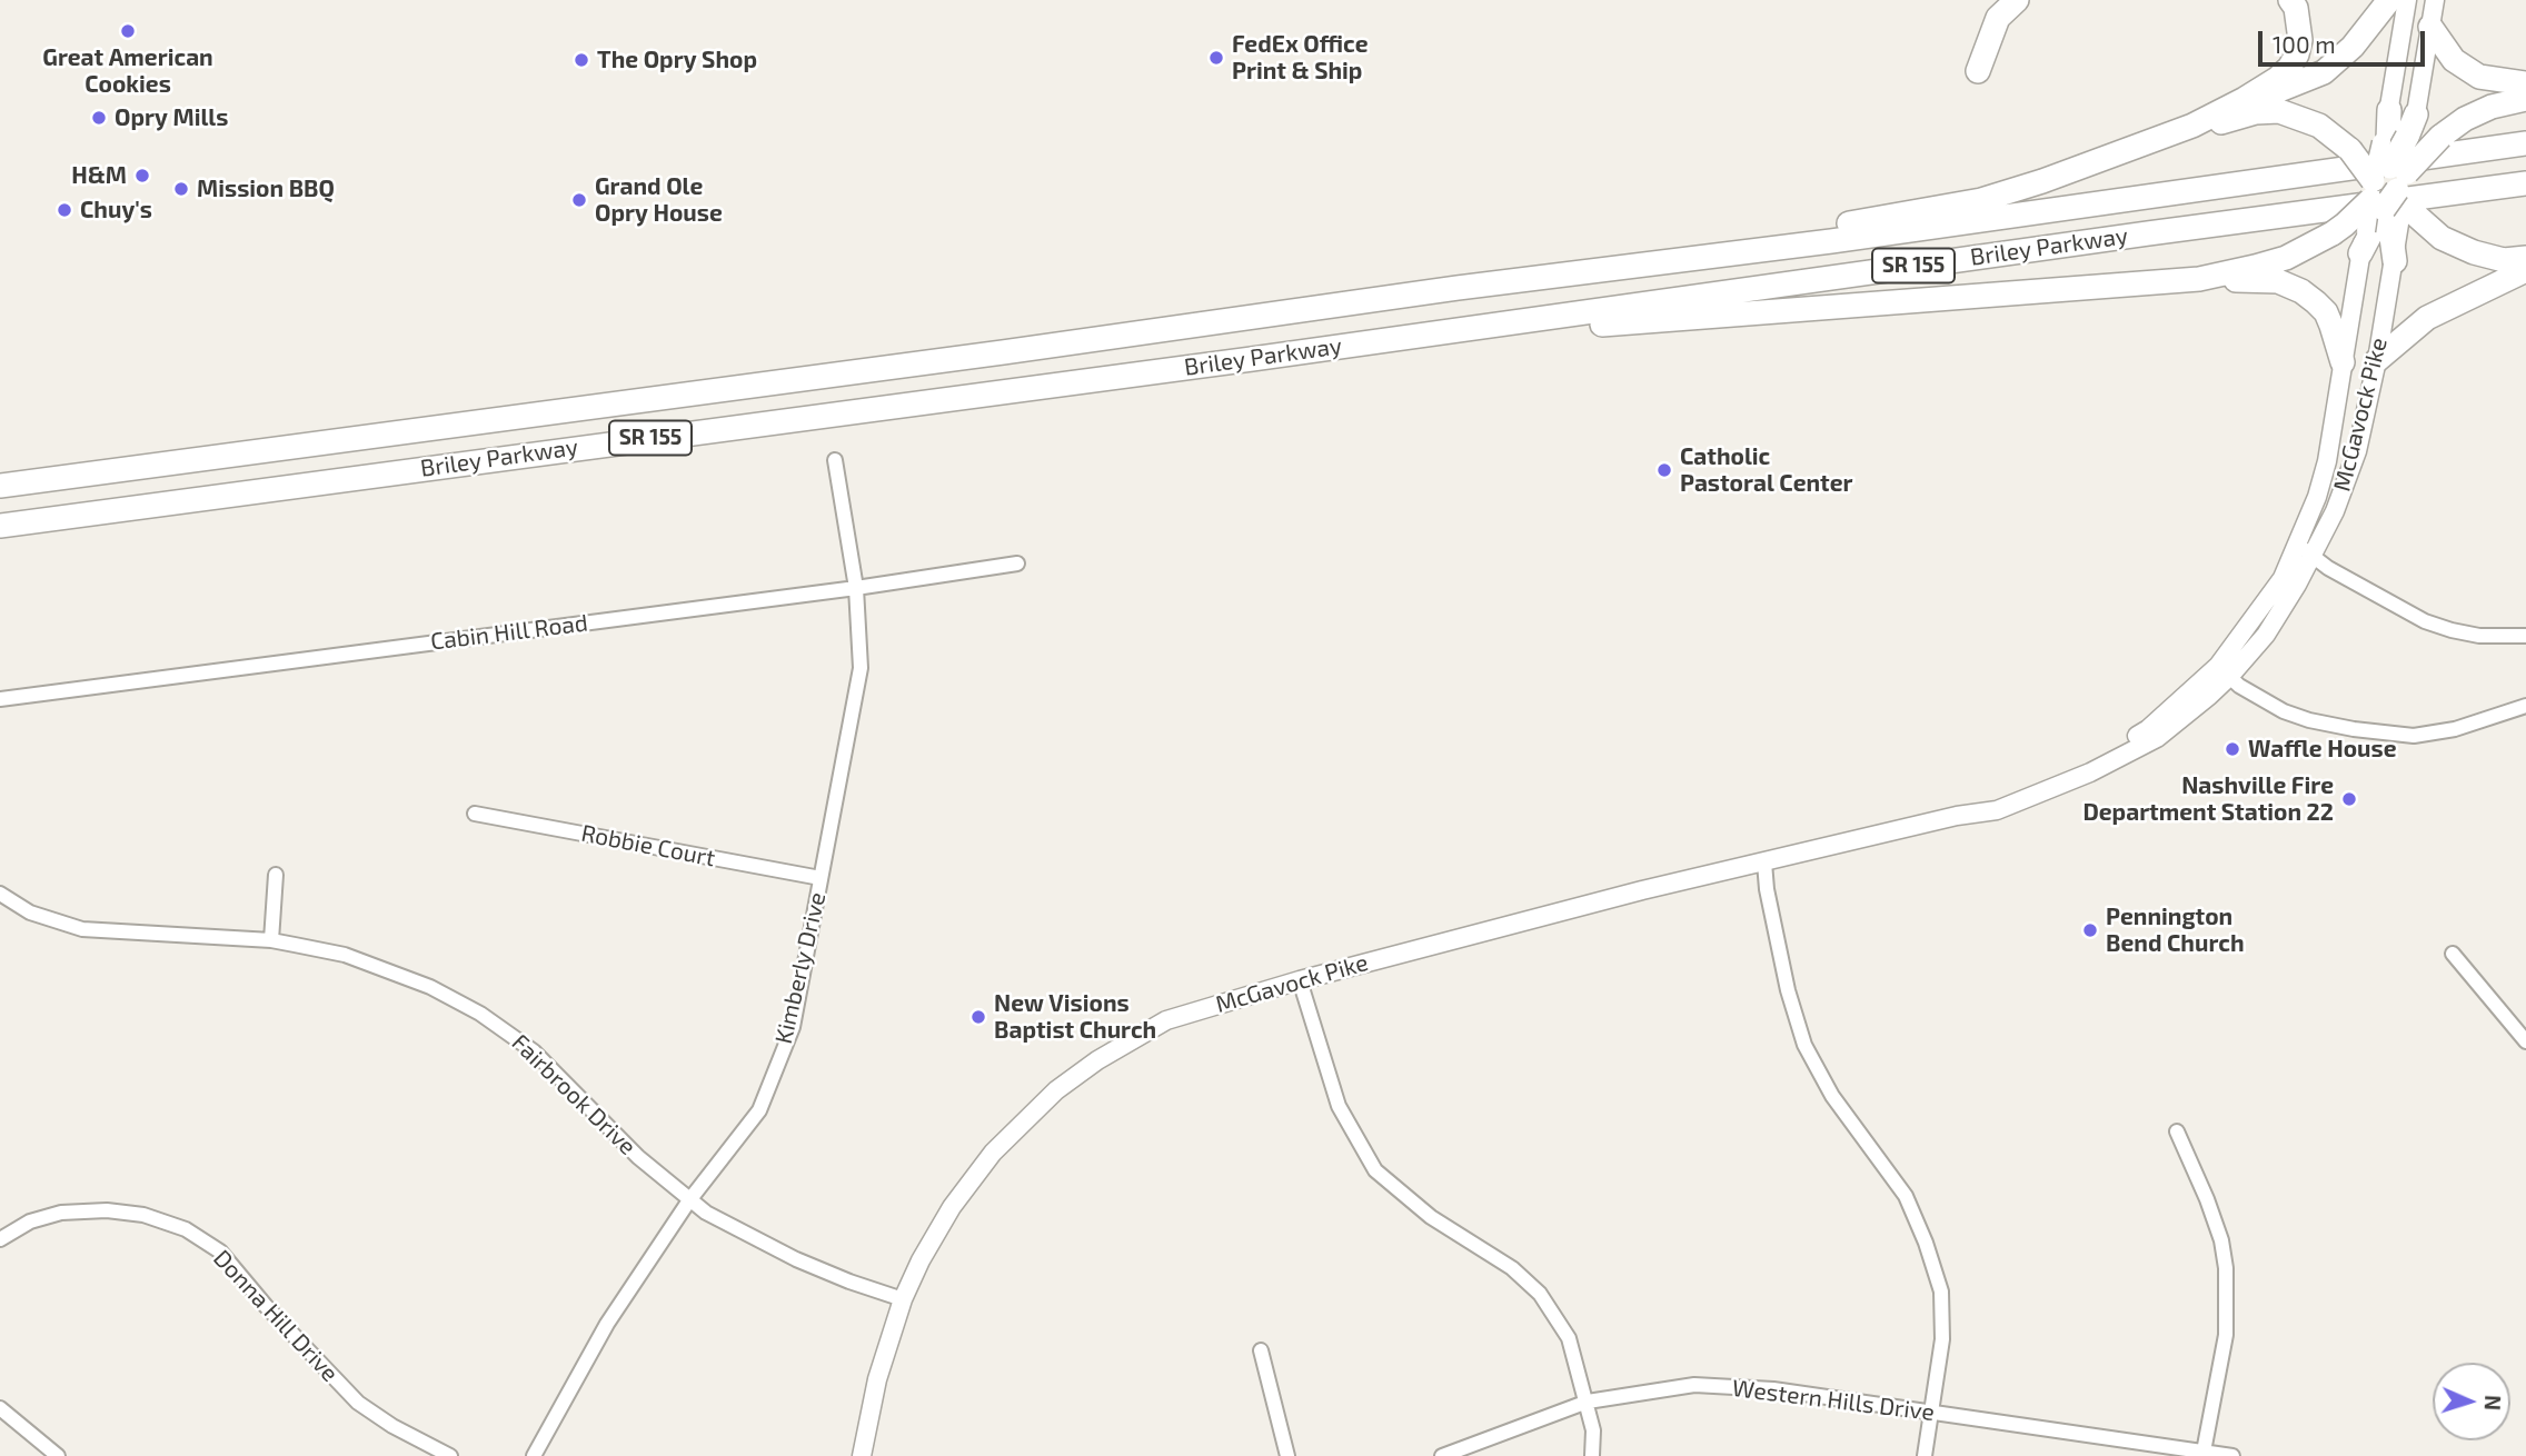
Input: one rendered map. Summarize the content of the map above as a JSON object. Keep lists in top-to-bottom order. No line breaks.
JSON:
{"streets":{"highway":["Briley Parkway","SR 155"],"main road":["McGavock Pike"],"street":["Cabin Hill Road","Robbie Court","Kimberly Drive","Fairbrook Drive","Donna Hill Drive","Western Hills Drive"]},"crossings":[["McGavock Pike","Fairbrook Drive"],["Cabin Hill Road","Kimberly Drive"],["Robbie Court","Kimberly Drive"],["Kimberly Drive","Fairbrook Drive"]],"places":["Great American Cookies","FedEx Office Print & Ship","The Opry Shop","Opry Mills","H&M","Mission BBQ","Grand Ole Opry House","Chuy's","Catholic Pastoral Center","Waffle House","Nashville Fire Department Station 22","Pennington Bend Church","New Visions Baptist Church"],"scale_bar":"100 m","north":"right"}
